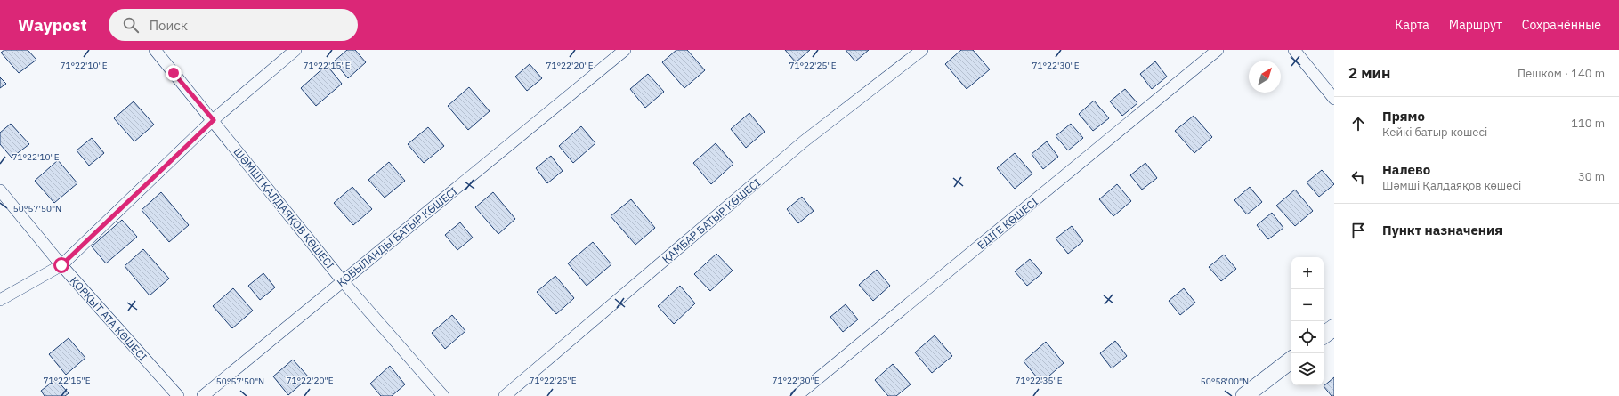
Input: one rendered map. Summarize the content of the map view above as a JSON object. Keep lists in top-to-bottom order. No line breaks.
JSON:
{"streets":{"street":["ШӘМШІ ҚАЛДАЯҚОВ КӨШЕСІ","ҚАМБАР БАТЫР КӨШЕСІ","ЕДІГЕ КӨШЕСІ","ҚОБЫЛАНДЫ БАТЫР КӨШЕСІ","ҚОРҚЫТ АТА КӨШЕСІ"]},"crossings":[["ШӘМШІ ҚАЛДАЯҚОВ КӨШЕСІ","ҚОБЫЛАНДЫ БАТЫР КӨШЕСІ"]],"north":"top right","page":{"header":"Waypost","search":"Поиск","nav":["Карта","Маршрут","Сохранённые"],"heading":["2 мин","Пешком · 140 m"],"list":[["Прямо","Кейкі батыр көшесі","110 m"],["Налево","Шәмші Қалдаяқов көшесі","30 m"],"Пункт назначения"],"map_buttons":["+","−"]},"coordinates":["71°22'10\"E","71°22'15\"E","71°22'20\"E","71°22'25\"E","71°22'30\"E","50°57'50\"N","71°22'35\"E","50°58'00\"N"]}
